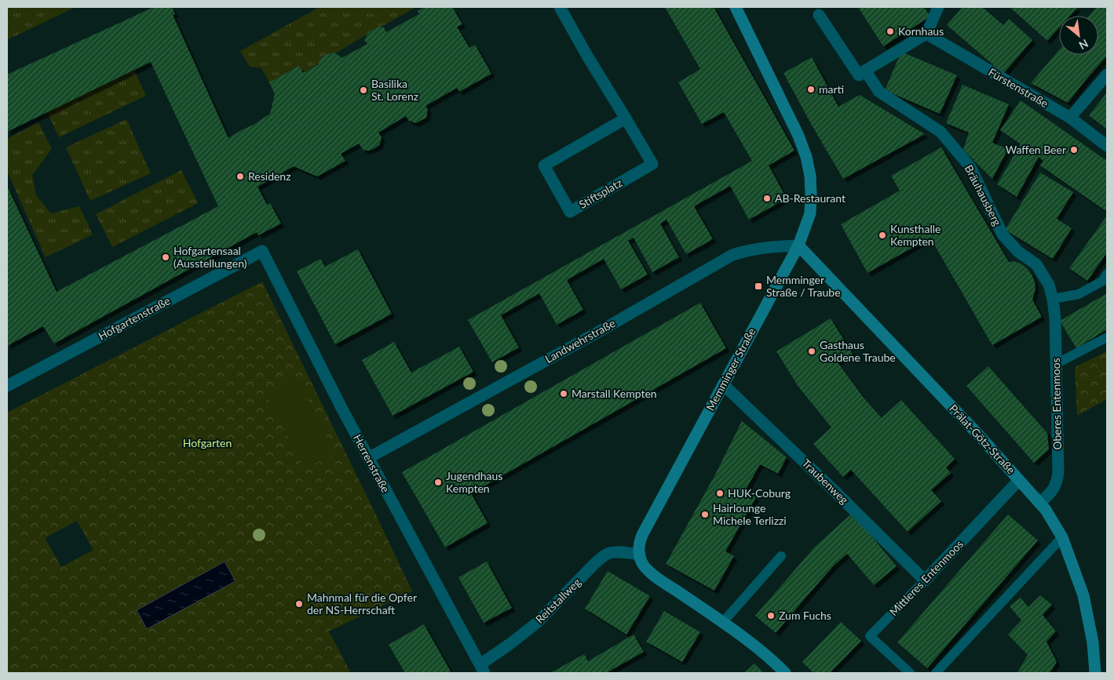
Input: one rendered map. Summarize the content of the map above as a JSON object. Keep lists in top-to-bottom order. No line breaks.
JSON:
{"streets":{"street":["Fürstenstraße","Stiftsplatz","Bräuhausberg","Hofgartenstraße","Landwehrstraße","Memminger Straße","Oberes Entenmoos","Prälat-Götz-Straße","Herrenstraße","Traubenweg","Mittleres Entenmoos","Reitstallweg"]},"crossings":[["Bräuhausberg","Oberes Entenmoos"],["Hofgartenstraße","Herrenstraße"],["Landwehrstraße","Memminger Straße"],["Landwehrstraße","Prälat-Götz-Straße"],["Landwehrstraße","Herrenstraße"],["Memminger Straße","Prälat-Götz-Straße"],["Memminger Straße","Traubenweg"],["Memminger Straße","Reitstallweg"],["Oberes Entenmoos","Prälat-Götz-Straße"],["Prälat-Götz-Straße","Mittleres Entenmoos"],["Herrenstraße","Reitstallweg"],["Traubenweg","Mittleres Entenmoos"]],"parks":["Hofgarten"],"places":{"other":["Kornhaus","marti","Basilika St. Lorenz","Waffen Beer","Residenz","AB-Restaurant","Kunsthalle Kempten","Hofgartensaal (Ausstellungen)","Gasthaus Goldene Traube","Marstall Kempten","Jugendhaus Kempten","HUK-Coburg","Hairlounge Michele Terlizzi","Mahnmal für die Opfer der NS-Herrschaft","Zum Fuchs"],"transit":["Memminger Straße / Traube"]},"north":"bottom right"}
